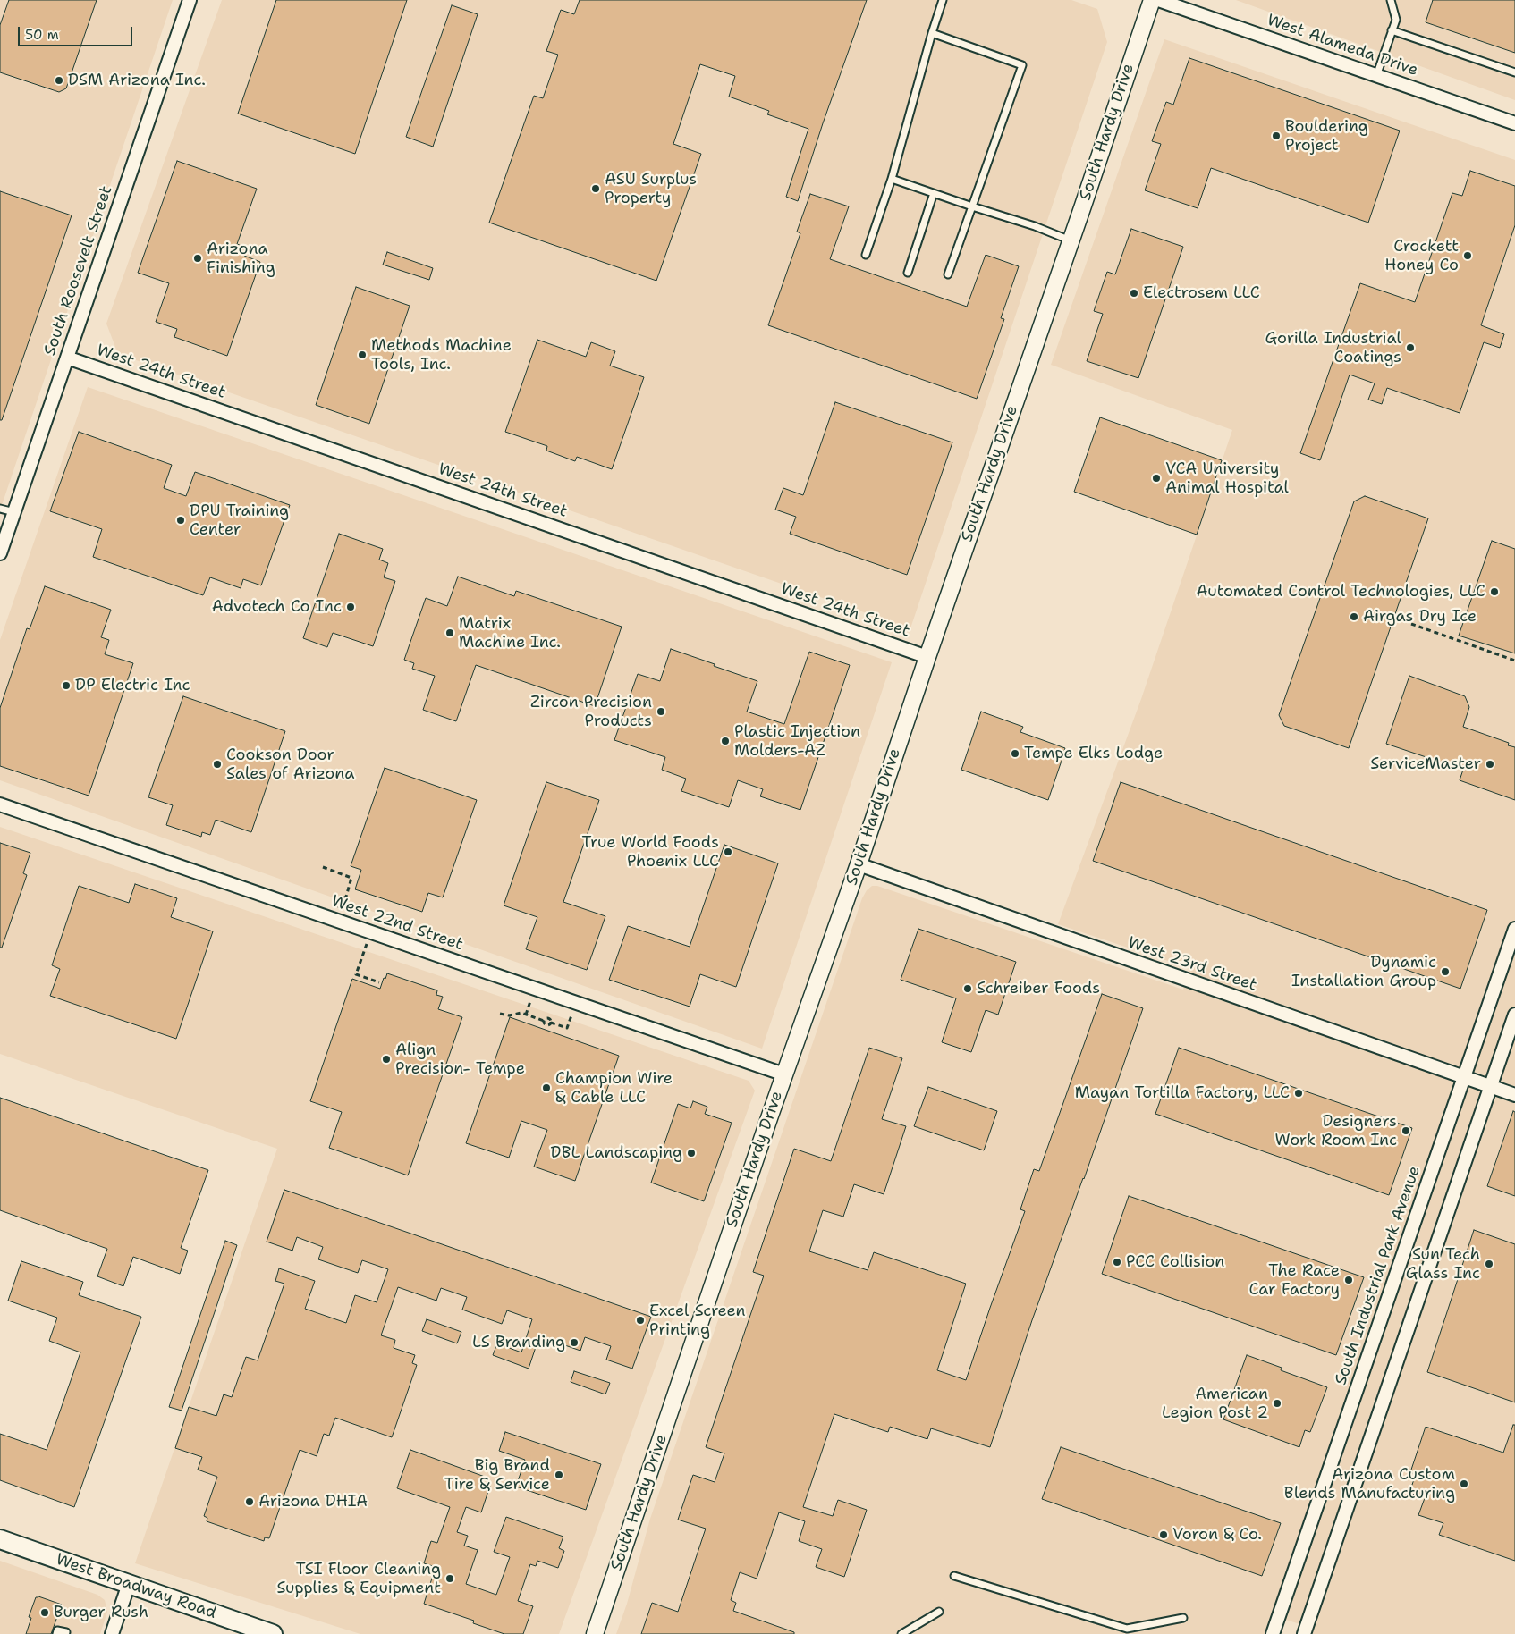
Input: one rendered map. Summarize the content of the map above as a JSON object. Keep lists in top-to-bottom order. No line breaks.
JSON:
{"streets":{"main road":["West Broadway Road"],"street":["West Alameda Drive","South Hardy Drive","South Roosevelt Street","West 24th Street","West 22nd Street","West 23rd Street","South Industrial Park Avenue"]},"crossings":[["South Hardy Drive","West 24th Street"],["South Hardy Drive","West 22nd Street"],["South Hardy Drive","West 23rd Street"],["South Roosevelt Street","West 24th Street"],["West 23rd Street","South Industrial Park Avenue"]],"places":["DSM Arizona Inc.","Bouldering Project","ASU Surplus Property","Crockett Honey Co","Arizona Finishing","Electrosem LLC","Gorilla Industrial Coatings","Methods Machine Tools, Inc.","VCA University Animal Hospital","DPU Training Center","Automated Control Technologies, LLC","Advotech Co Inc","Airgas Dry Ice","Matrix Machine Inc.","DP Electric Inc","Zircon Precision Products","Plastic Injection Molders-AZ","Tempe Elks Lodge","Cookson Door Sales of Arizona","ServiceMaster","True World Foods Phoenix LLC","Dynamic Installation Group","Schreiber Foods","Align Precision- Tempe","Champion Wire & Cable LLC","Mayan Tortilla Factory, LLC","Designers Work Room Inc","DBL Landscaping","PCC Collision","Sun Tech Glass Inc","The Race Car Factory","Excel Screen Printing","LS Branding","American Legion Post 2","Big Brand Tire & Service","Arizona Custom Blends Manufacturing","Arizona DHIA","Voron & Co.","TSI Floor Cleaning Supplies & Equipment","Burger Rush"],"scale_bar":"50 m"}
